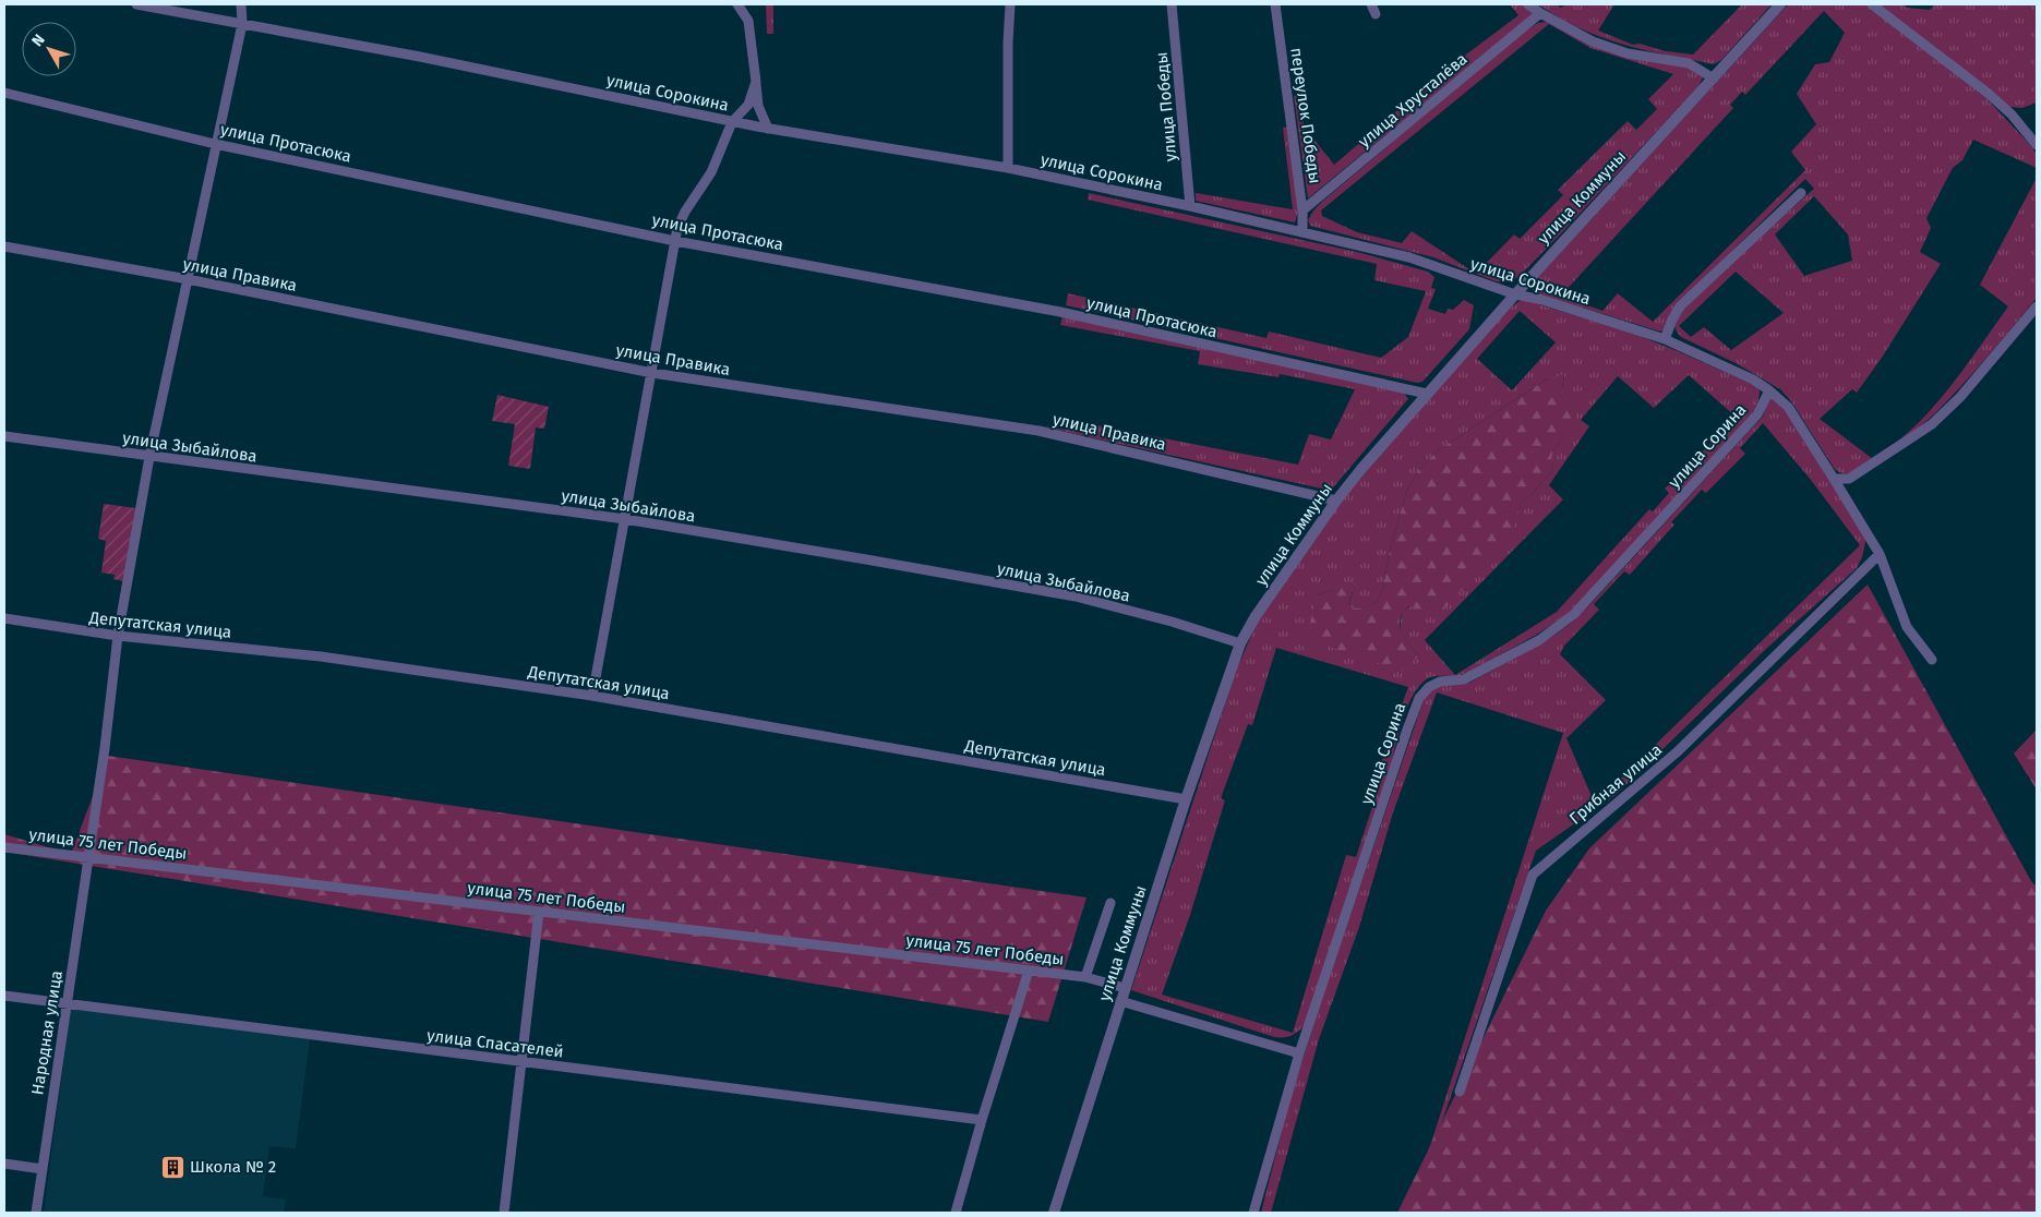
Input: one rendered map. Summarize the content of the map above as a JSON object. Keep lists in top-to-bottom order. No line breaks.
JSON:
{"streets":{"street":["улица Сорокина","улица Хрусталёва","улица Победы","переулок Победы","улица Протасюка","улица Коммуны","улица Правика","улица Сорина","улица Зыбайлова","Депутатская улица","Грибная улица","улица 75 лет Победы","Народная улица","улица Спасателей"]},"crossings":[["улица Сорокина","улица Победы"],["улица Сорокина","переулок Победы"],["улица Сорокина","улица Коммуны"],["улица Сорокина","улица Сорина"],["улица Сорокина","Грибная улица"],["улица Сорокина","Народная улица"],["улица Хрусталёва","переулок Победы"],["улица Протасюка","улица Коммуны"],["улица Протасюка","Народная улица"],["улица Коммуны","улица Правика"],["улица Коммуны","улица Зыбайлова"],["улица Коммуны","Депутатская улица"],["улица Коммуны","улица 75 лет Победы"],["улица Правика","Народная улица"],["улица Зыбайлова","Народная улица"],["Депутатская улица","Народная улица"],["улица 75 лет Победы","Народная улица"],["Народная улица","улица Спасателей"]],"places":{"building":["Школа № 2"]},"north":"top left"}
